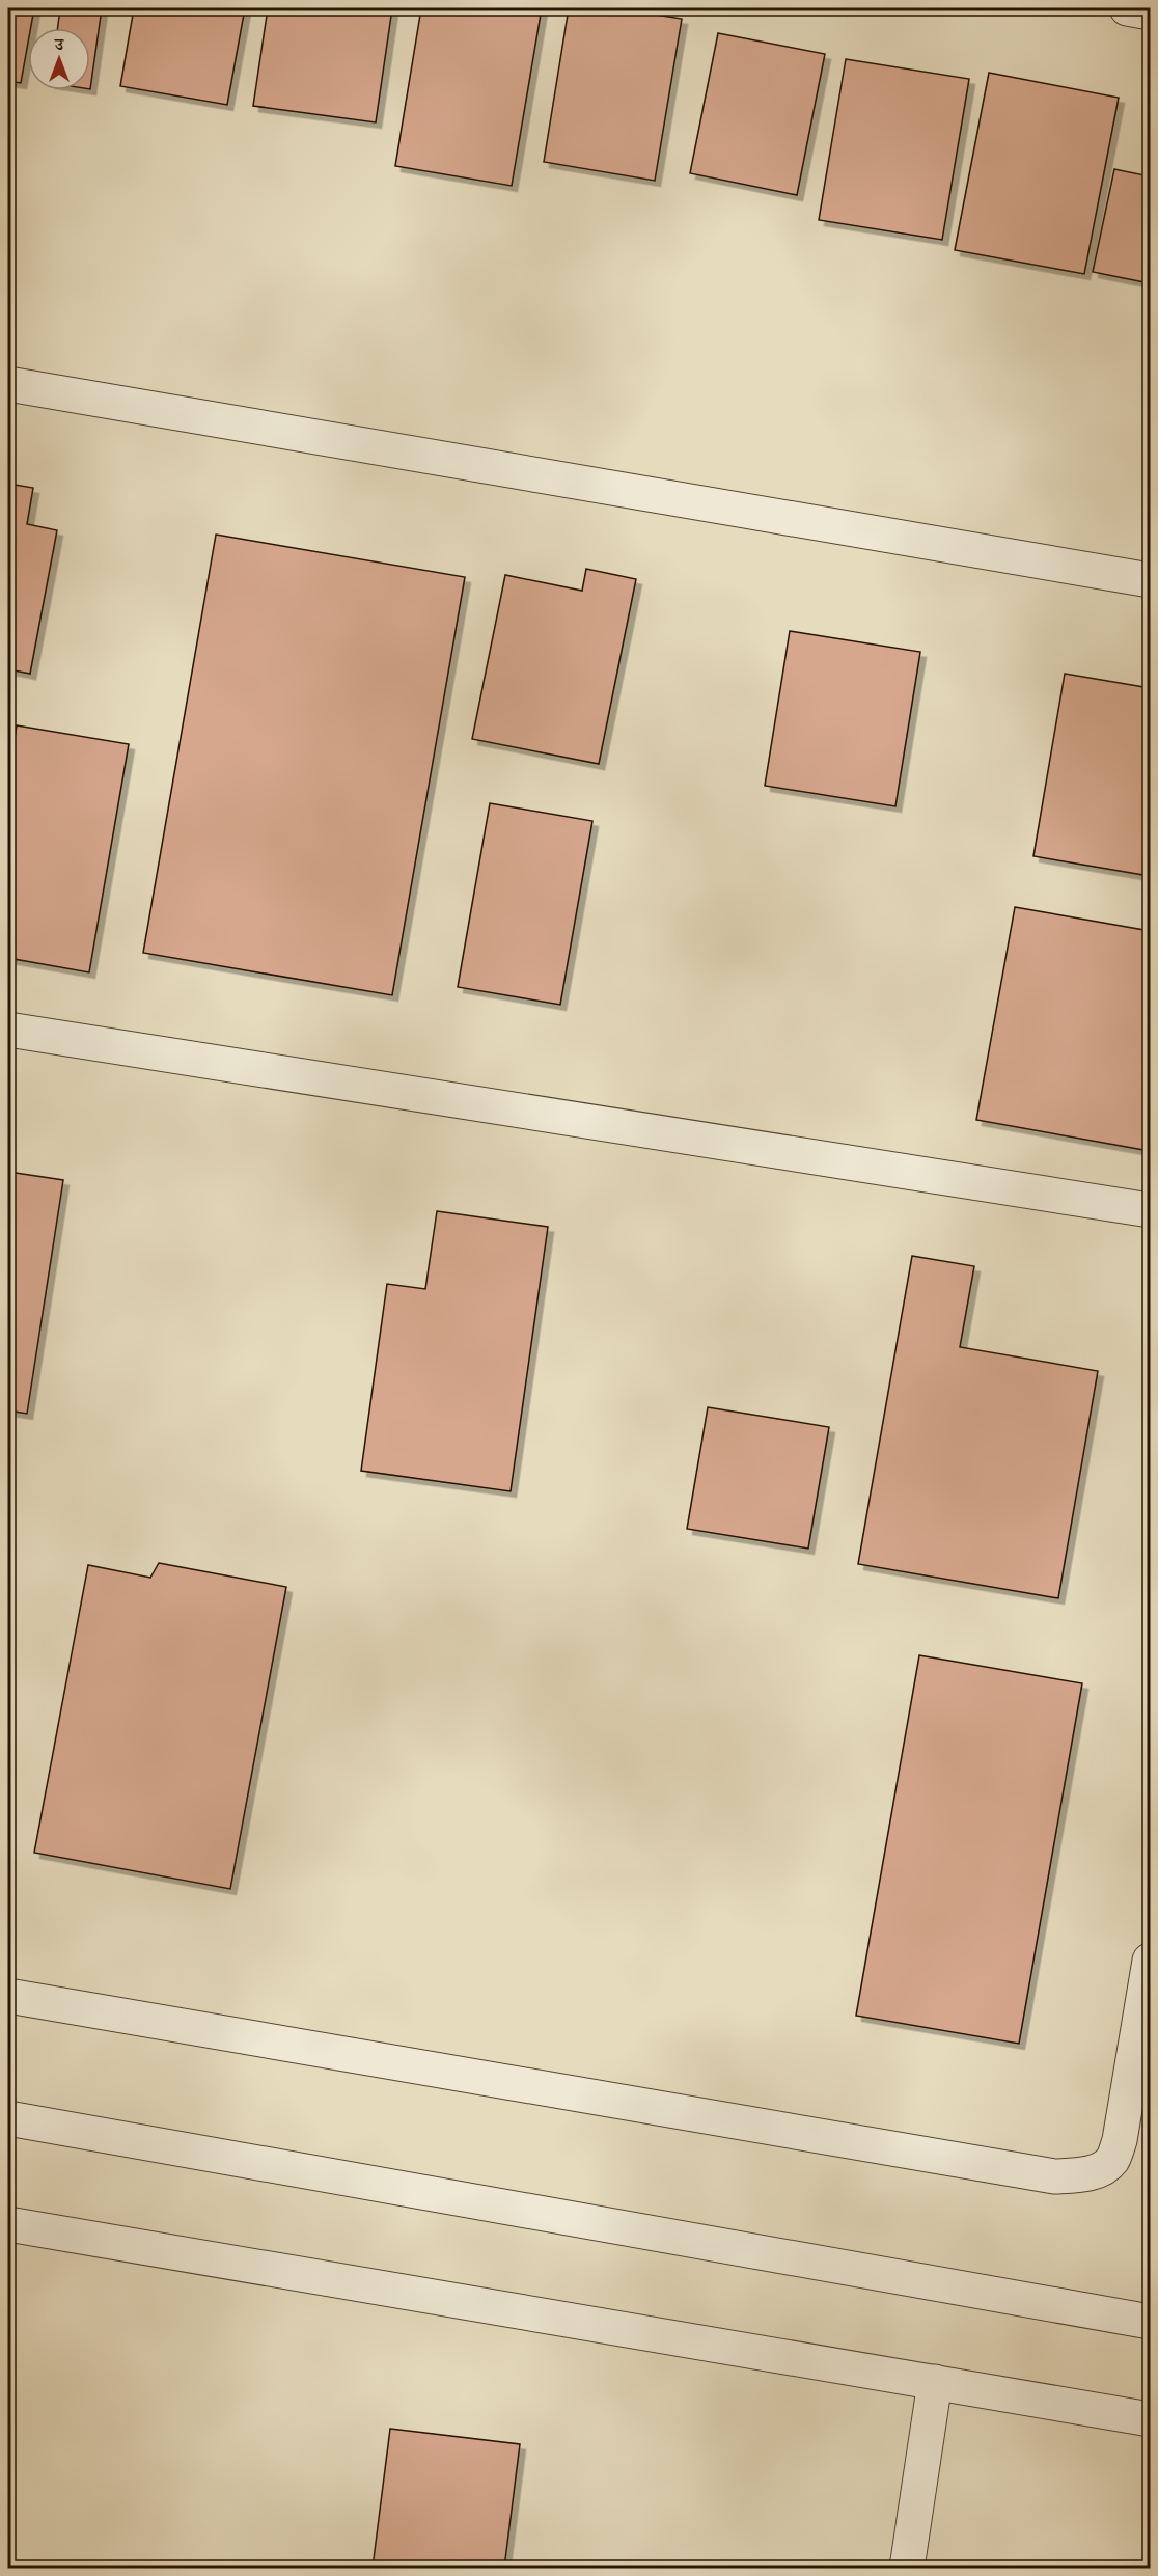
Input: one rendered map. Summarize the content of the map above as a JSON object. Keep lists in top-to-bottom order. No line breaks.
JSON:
{"north":"top"}
